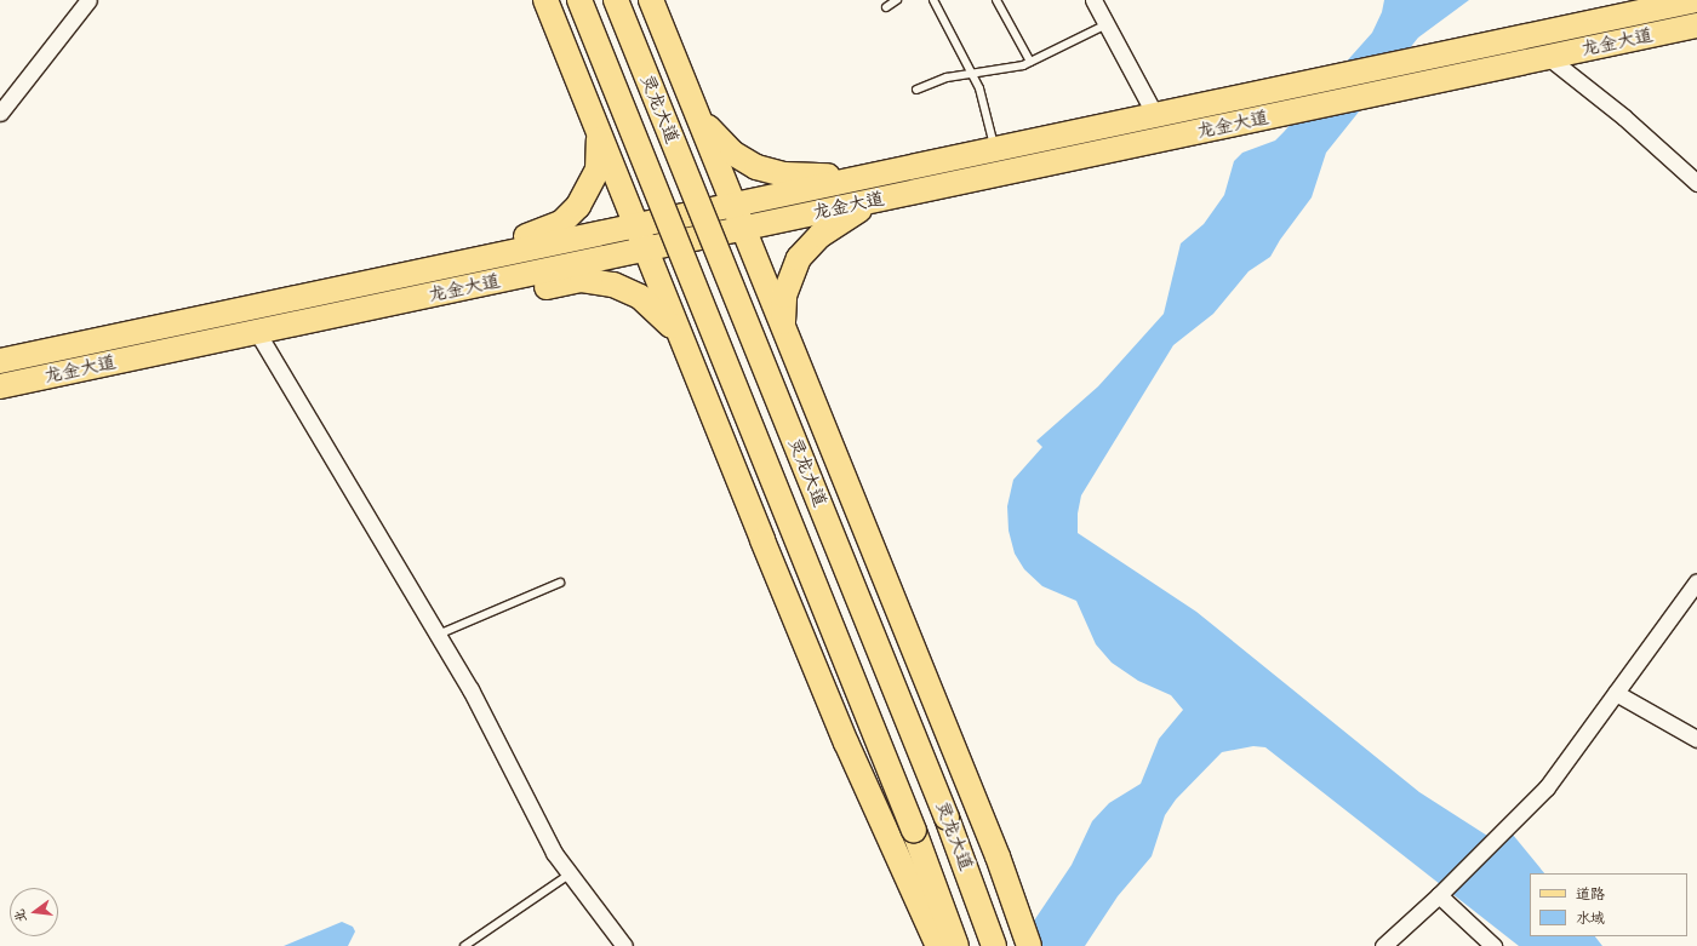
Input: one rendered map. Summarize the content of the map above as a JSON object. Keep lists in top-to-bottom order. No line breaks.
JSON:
{"streets":{"main road":["龙金大道","灵龙大道"]},"legend":["道路","水域"],"north":"left"}
